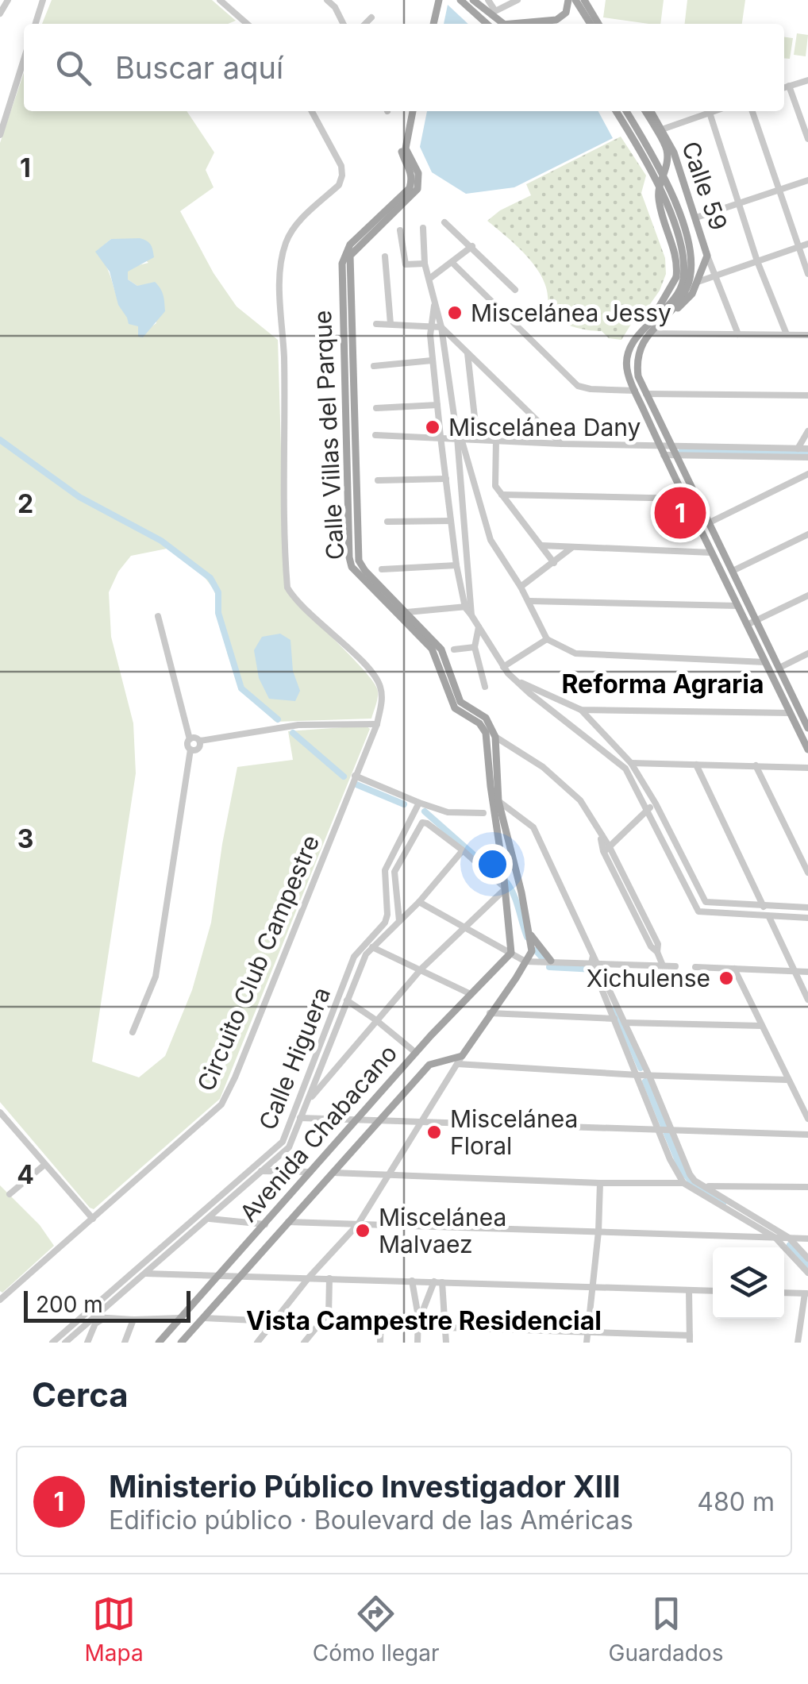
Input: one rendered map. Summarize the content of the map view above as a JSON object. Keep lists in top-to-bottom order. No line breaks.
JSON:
{"streets":{"main road":["Calle 59","Calle Villas del Parque","Avenida Chabacano"],"street":["Circuito Club Campestre","Calle Higuera"]},"districts":["Reforma Agraria","Vista Campestre Residencial"],"places":["Miscelánea Jessy","Miscelánea Dany","Xichulense","Miscelánea Floral","Miscelánea Malvaez"],"scale_bar":"200 m","page":{"search":"Buscar aquí","pins":"1","scale":"200 m","heading":"Cerca","list":[{"mark":"1","name":"Ministerio Público Investigador XIII","note":"Edificio público · Boulevard de las Américas","value":"480 m"}],"nav":["Mapa","Cómo llegar","Guardados"]},"grid":{"rows":["1","2","3","4"]}}
